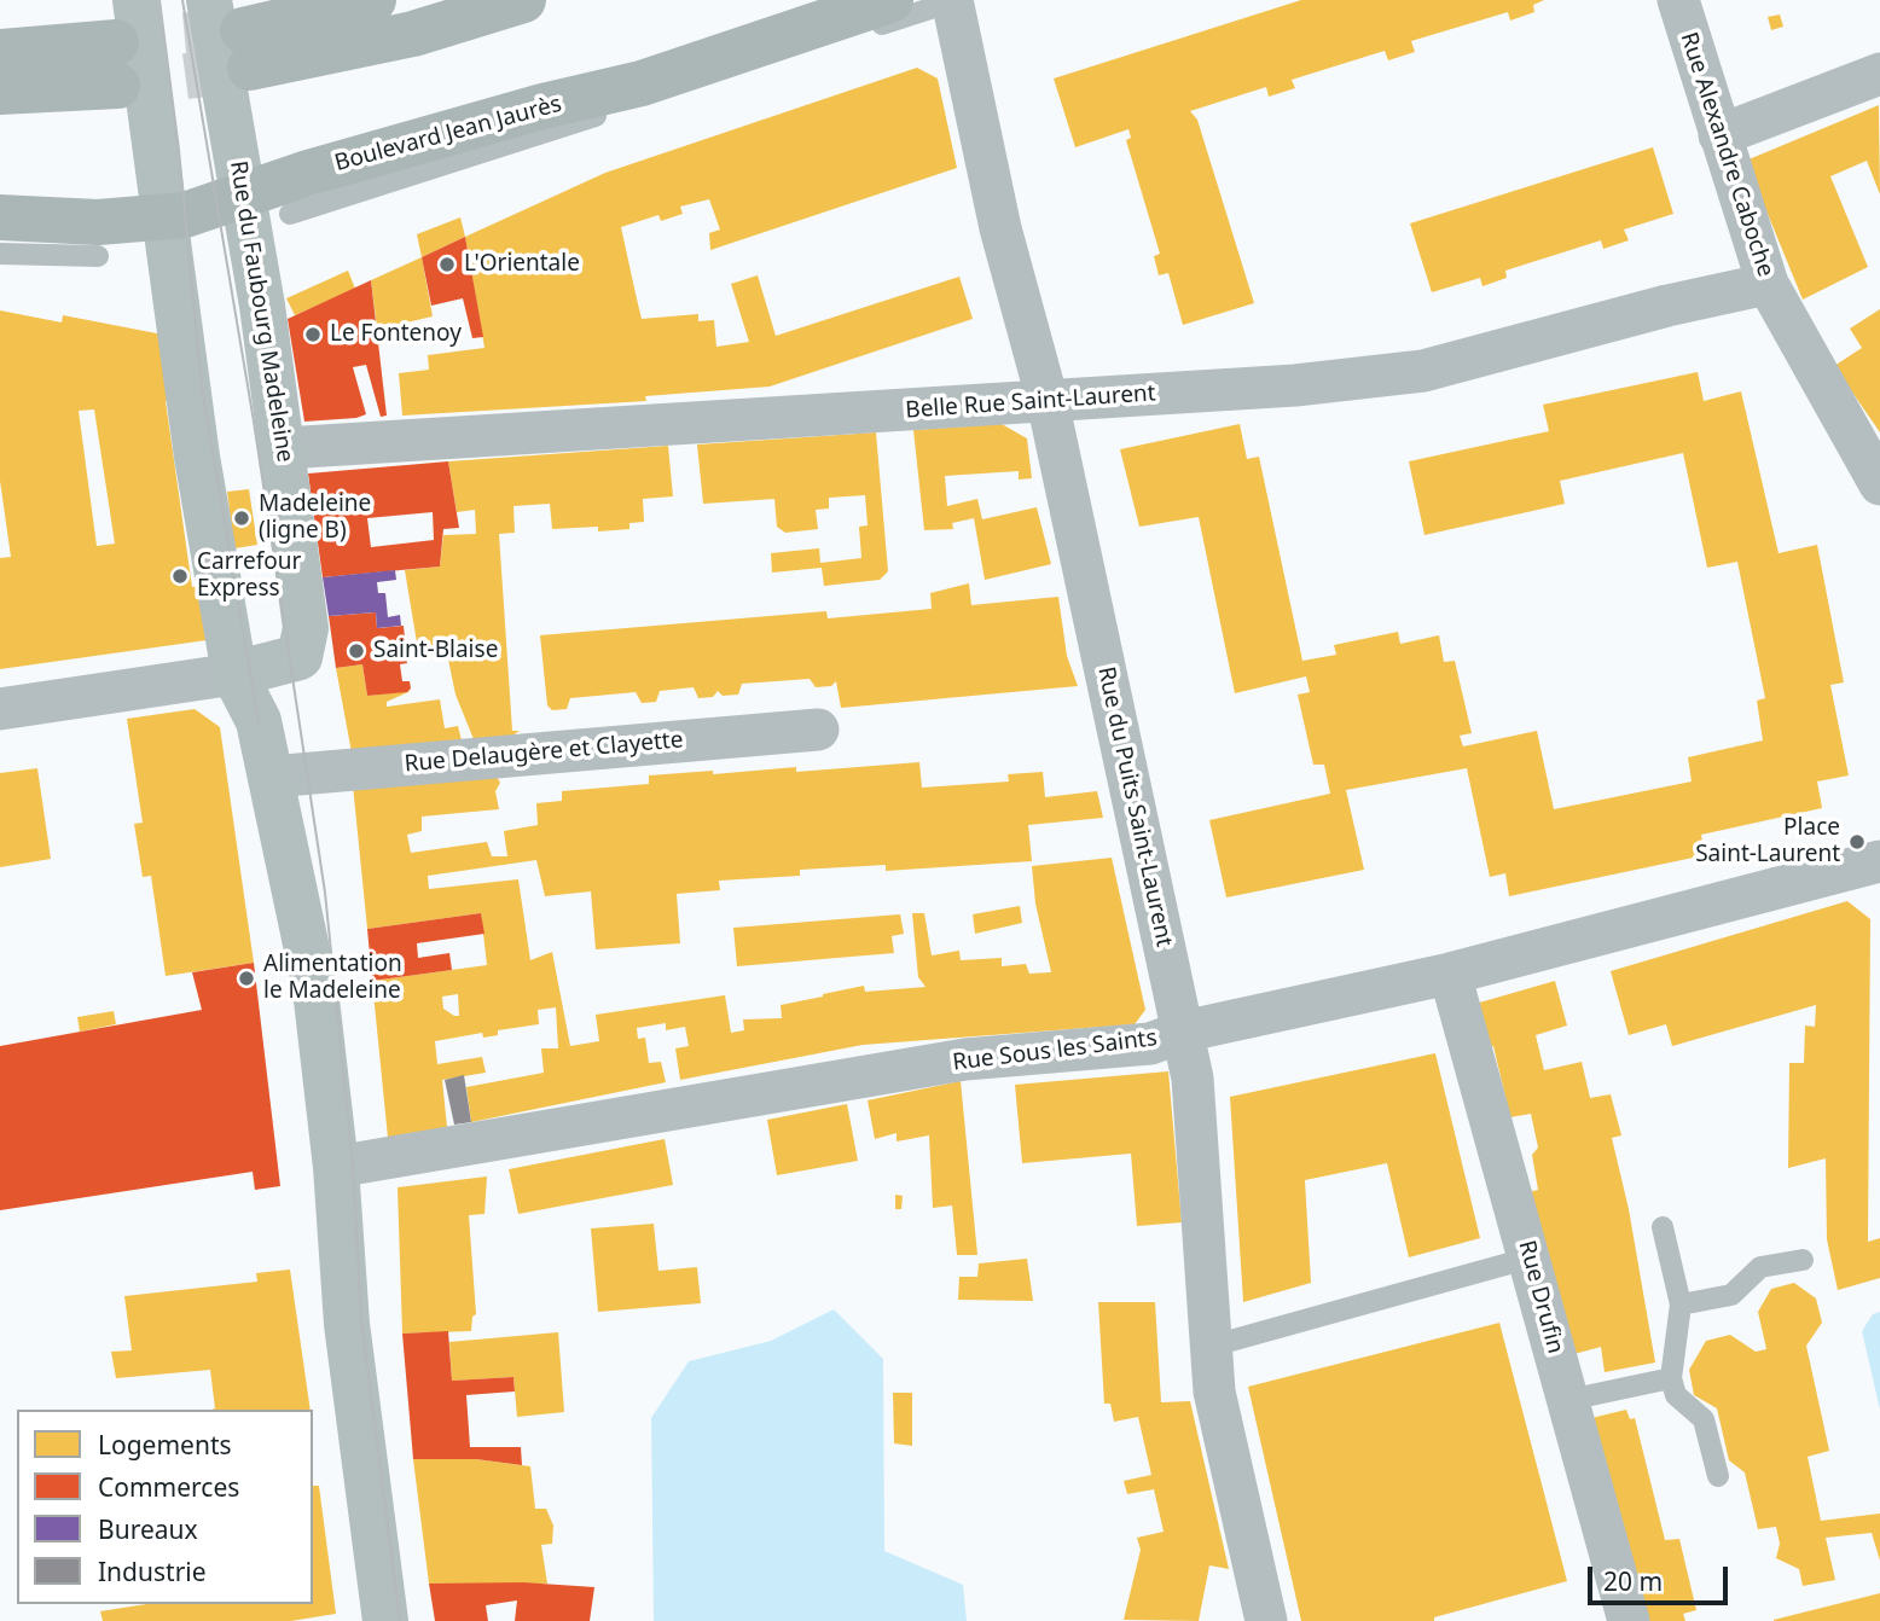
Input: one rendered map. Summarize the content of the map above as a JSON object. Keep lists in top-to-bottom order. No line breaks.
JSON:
{"streets":{"main road":["Boulevard Jean Jaurès"],"street":["Rue Alexandre Caboche","Rue du Faubourg Madeleine","Belle Rue Saint-Laurent","Rue Delaugère et Clayette","Rue du Puits Saint-Laurent","Rue Sous les Saints","Rue Drufin"]},"crossings":[["Boulevard Jean Jaurès","Rue du Faubourg Madeleine"],["Boulevard Jean Jaurès","Rue du Puits Saint-Laurent"],["Rue Alexandre Caboche","Belle Rue Saint-Laurent"],["Rue du Faubourg Madeleine","Belle Rue Saint-Laurent"],["Belle Rue Saint-Laurent","Rue du Puits Saint-Laurent"],["Rue du Puits Saint-Laurent","Rue Sous les Saints"],["Rue Sous les Saints","Rue Drufin"]],"places":["L'Orientale","Le Fontenoy","Madeleine (ligne B)","Carrefour Express","Saint-Blaise","Place Saint-Laurent","Alimentation le Madeleine"],"legend":["Logements","Commerces","Bureaux","Industrie"],"scale_bar":"20 m"}
